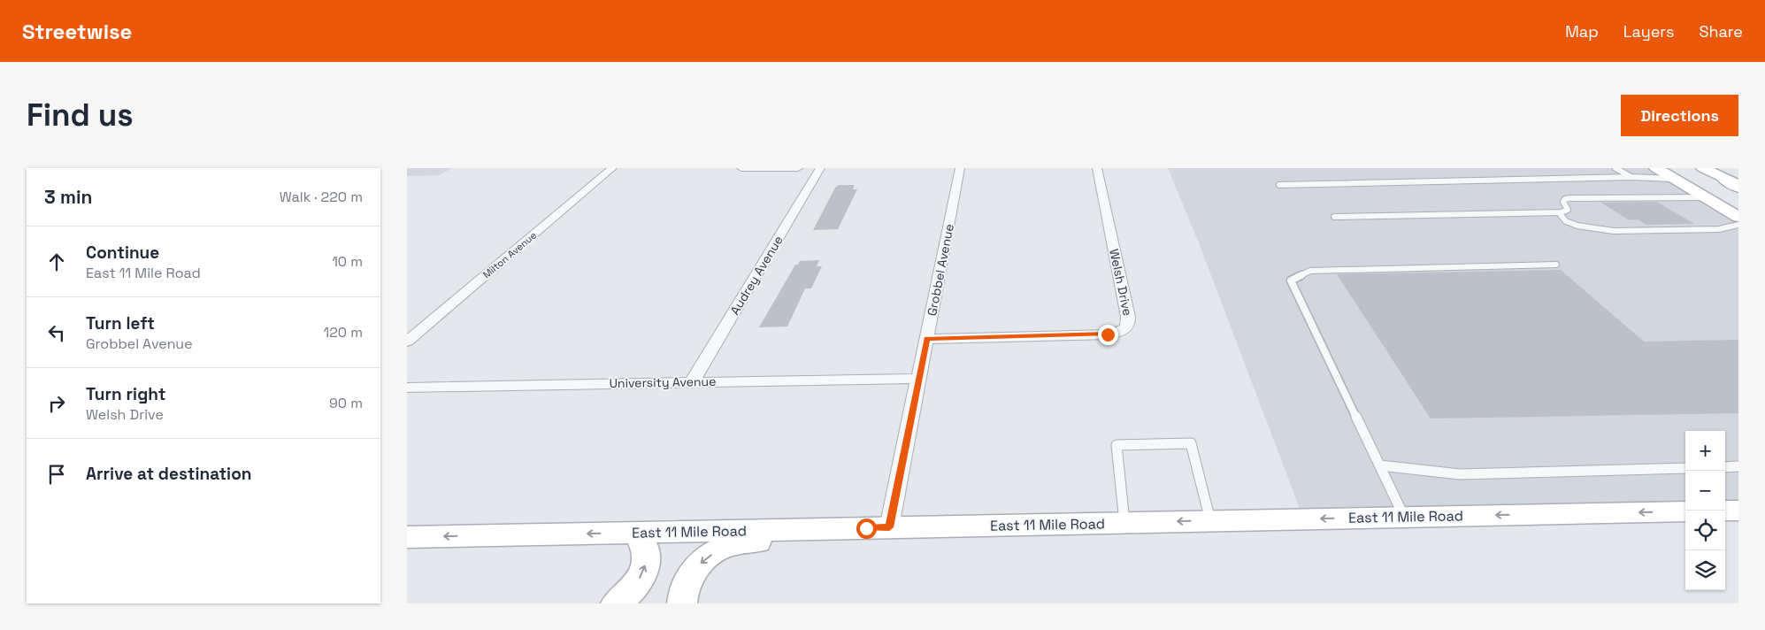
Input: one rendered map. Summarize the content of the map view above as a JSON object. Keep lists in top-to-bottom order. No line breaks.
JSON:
{"streets":{"main road":["East 11 Mile Road"],"street":["Milton Avenue","Grobbel Avenue","Audrey Avenue","Welsh Drive","University Avenue"]},"crossings":[["Grobbel Avenue","Welsh Drive"],["Grobbel Avenue","University Avenue"],["Grobbel Avenue","East 11 Mile Road"],["Audrey Avenue","University Avenue"]],"one_way":["East 11 Mile Road"],"page":{"header":"Streetwise","nav":["Map","Layers","Share"],"buttons":"Directions","title":"Find us","heading":["3 min","Walk · 220 m"],"list":[["Continue","East 11 Mile Road","10 m"],["Turn left","Grobbel Avenue","120 m"],["Turn right","Welsh Drive","90 m"],"Arrive at destination"],"map_buttons":["+","−"]}}
